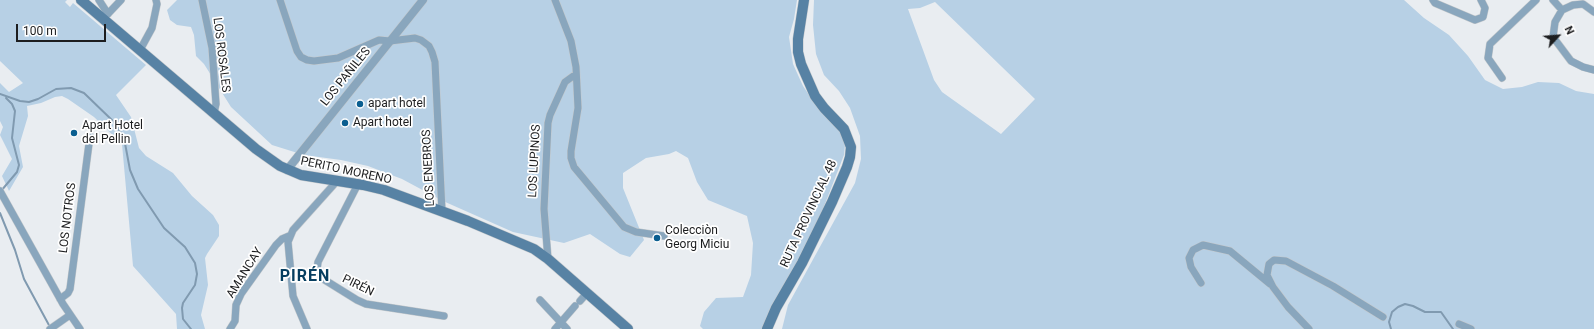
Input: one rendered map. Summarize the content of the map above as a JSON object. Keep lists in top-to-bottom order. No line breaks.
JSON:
{"streets":{"main road":["PERITO MORENO","RUTA PROVINCIAL 48"],"street":["LOS ROSALES","LOS PAÑILES","LOS LUPINOS","LOS ENEBROS","LOS NOTROS","AMANCAY","PIRÉN"]},"crossings":[["LOS ROSALES","PERITO MORENO"],["LOS PAÑILES","LOS ENEBROS"],["LOS PAÑILES","PERITO MORENO"],["LOS LUPINOS","PERITO MORENO"],["LOS ENEBROS","PERITO MORENO"],["PERITO MORENO","AMANCAY"],["PERITO MORENO","PIRÉN"]],"districts":["PIRÉN"],"places":["apart hotel","Apart hotel","Apart Hotel del Pellin","Colecciòn Georg Miciu"],"scale_bar":"100 m","north":"top right"}
